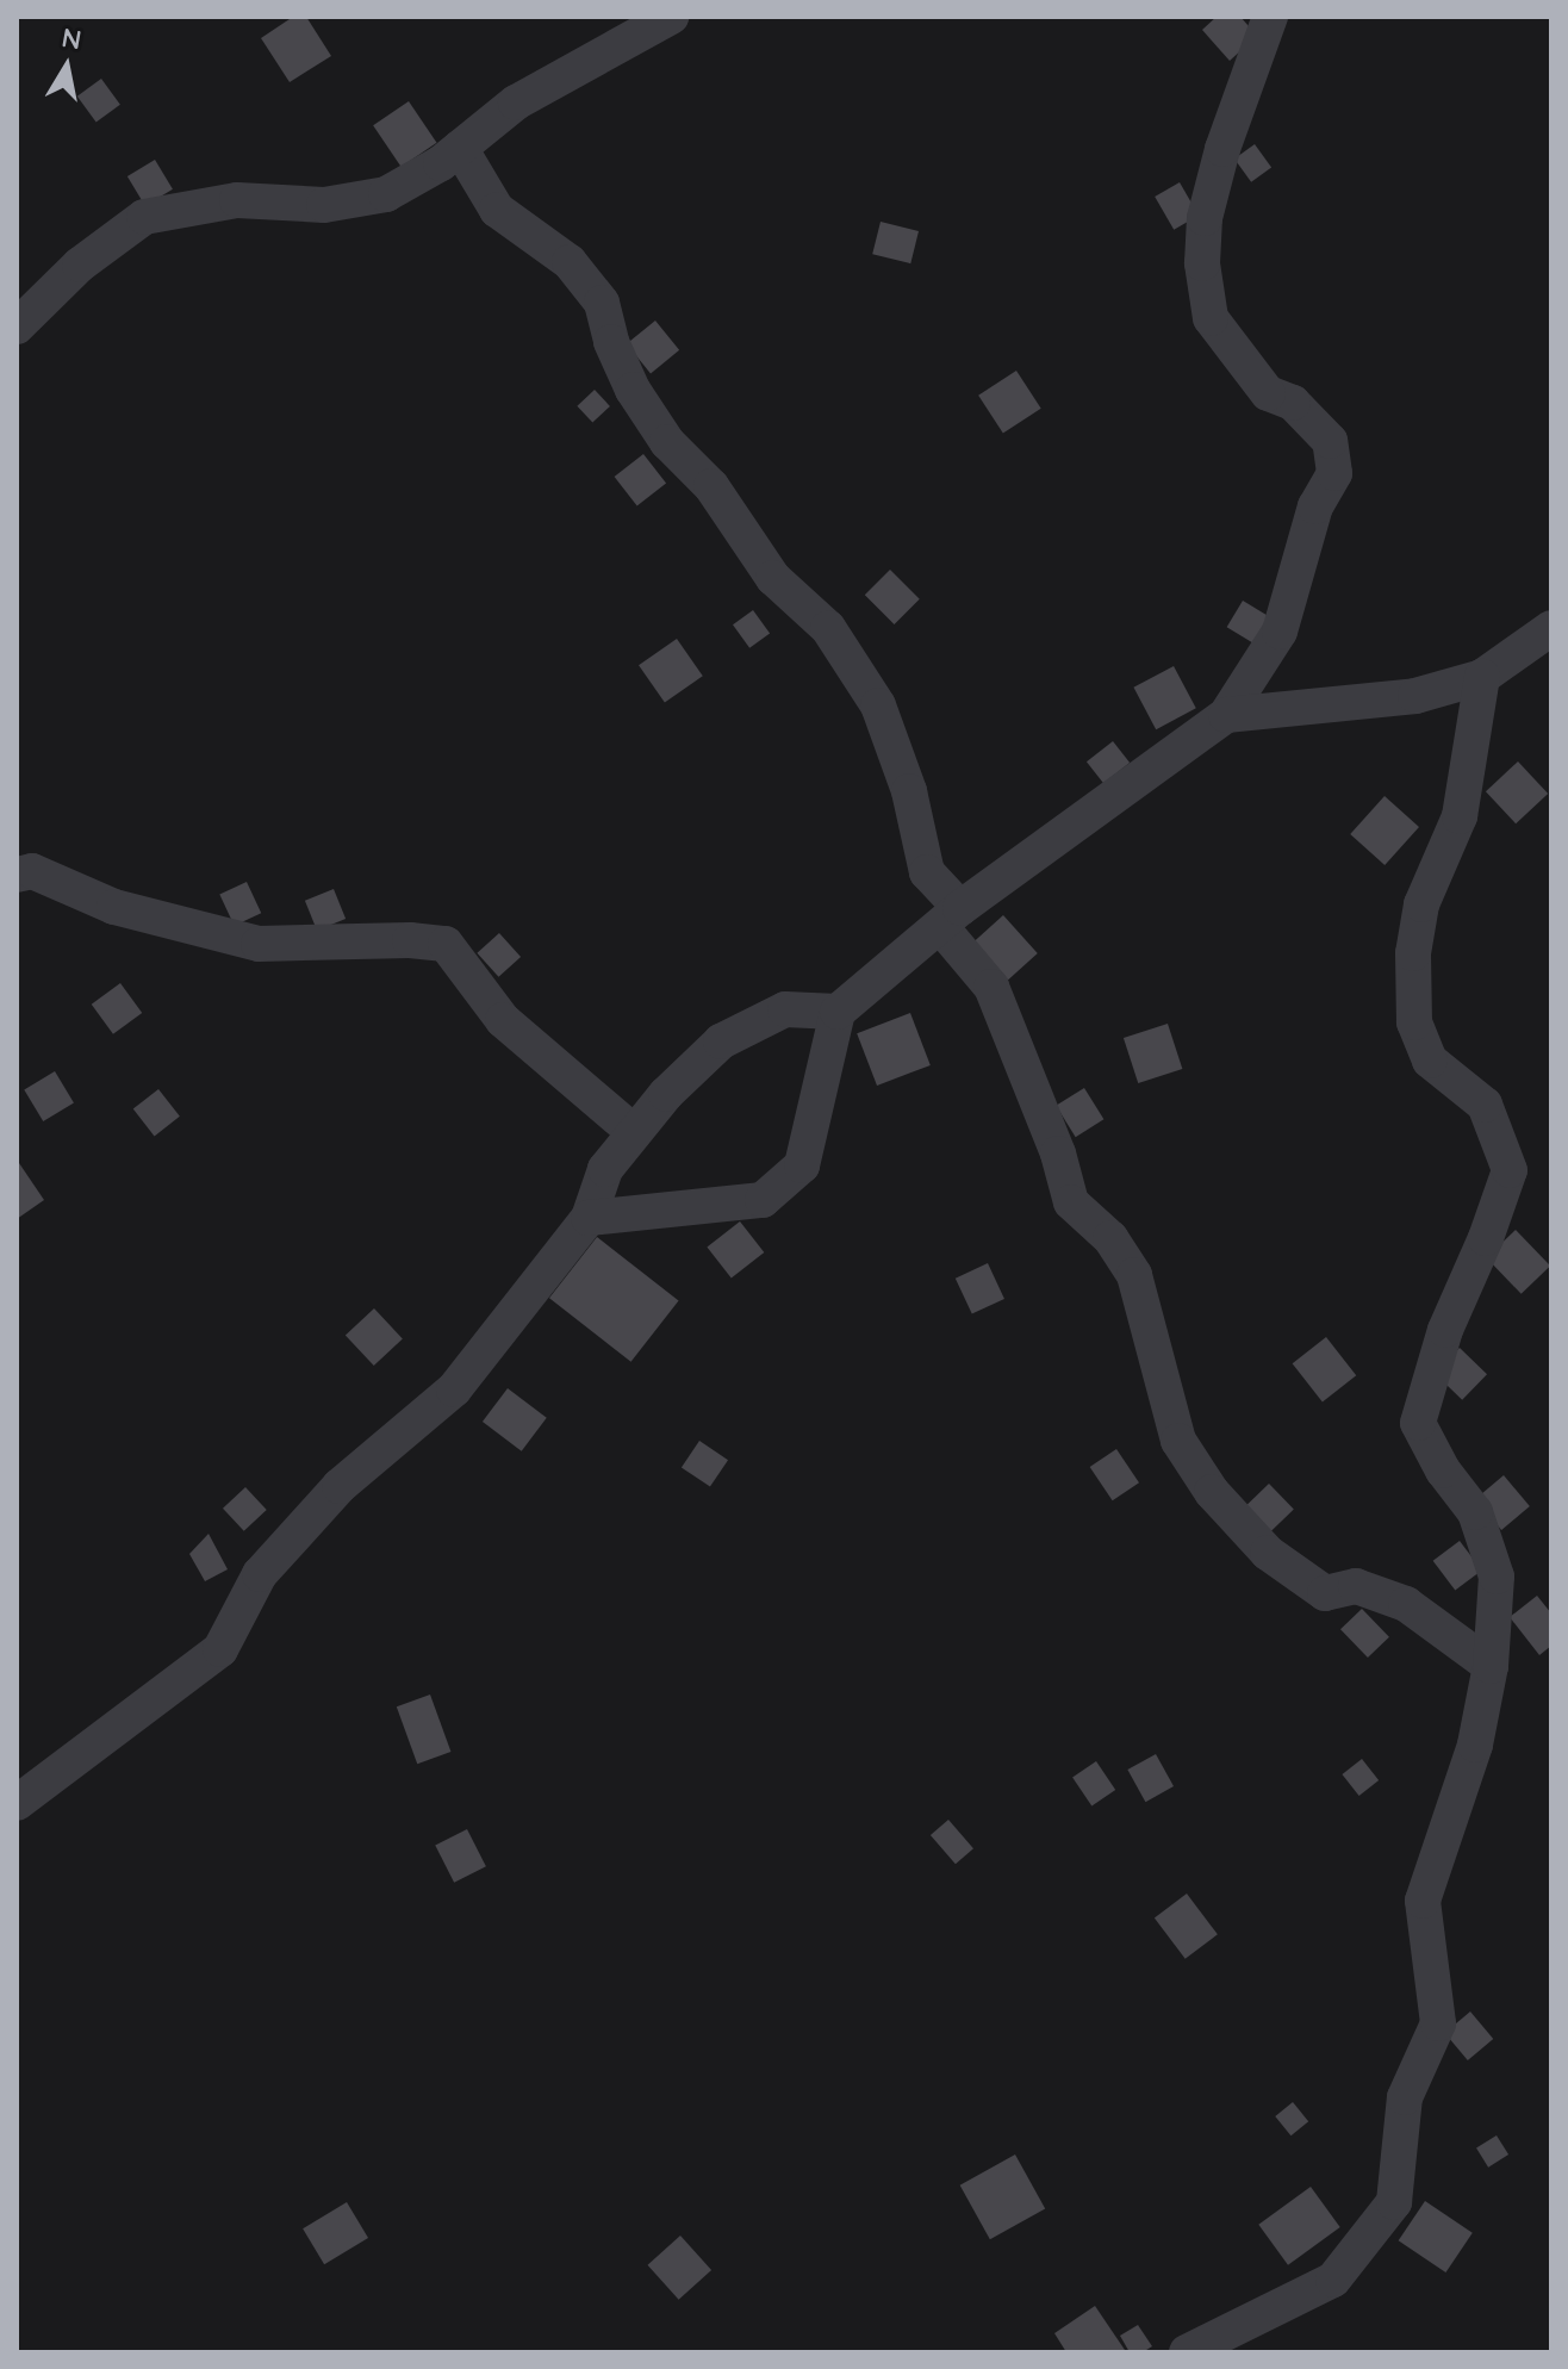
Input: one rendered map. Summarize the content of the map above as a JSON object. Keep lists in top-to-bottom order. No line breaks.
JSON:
{"north":"top"}
